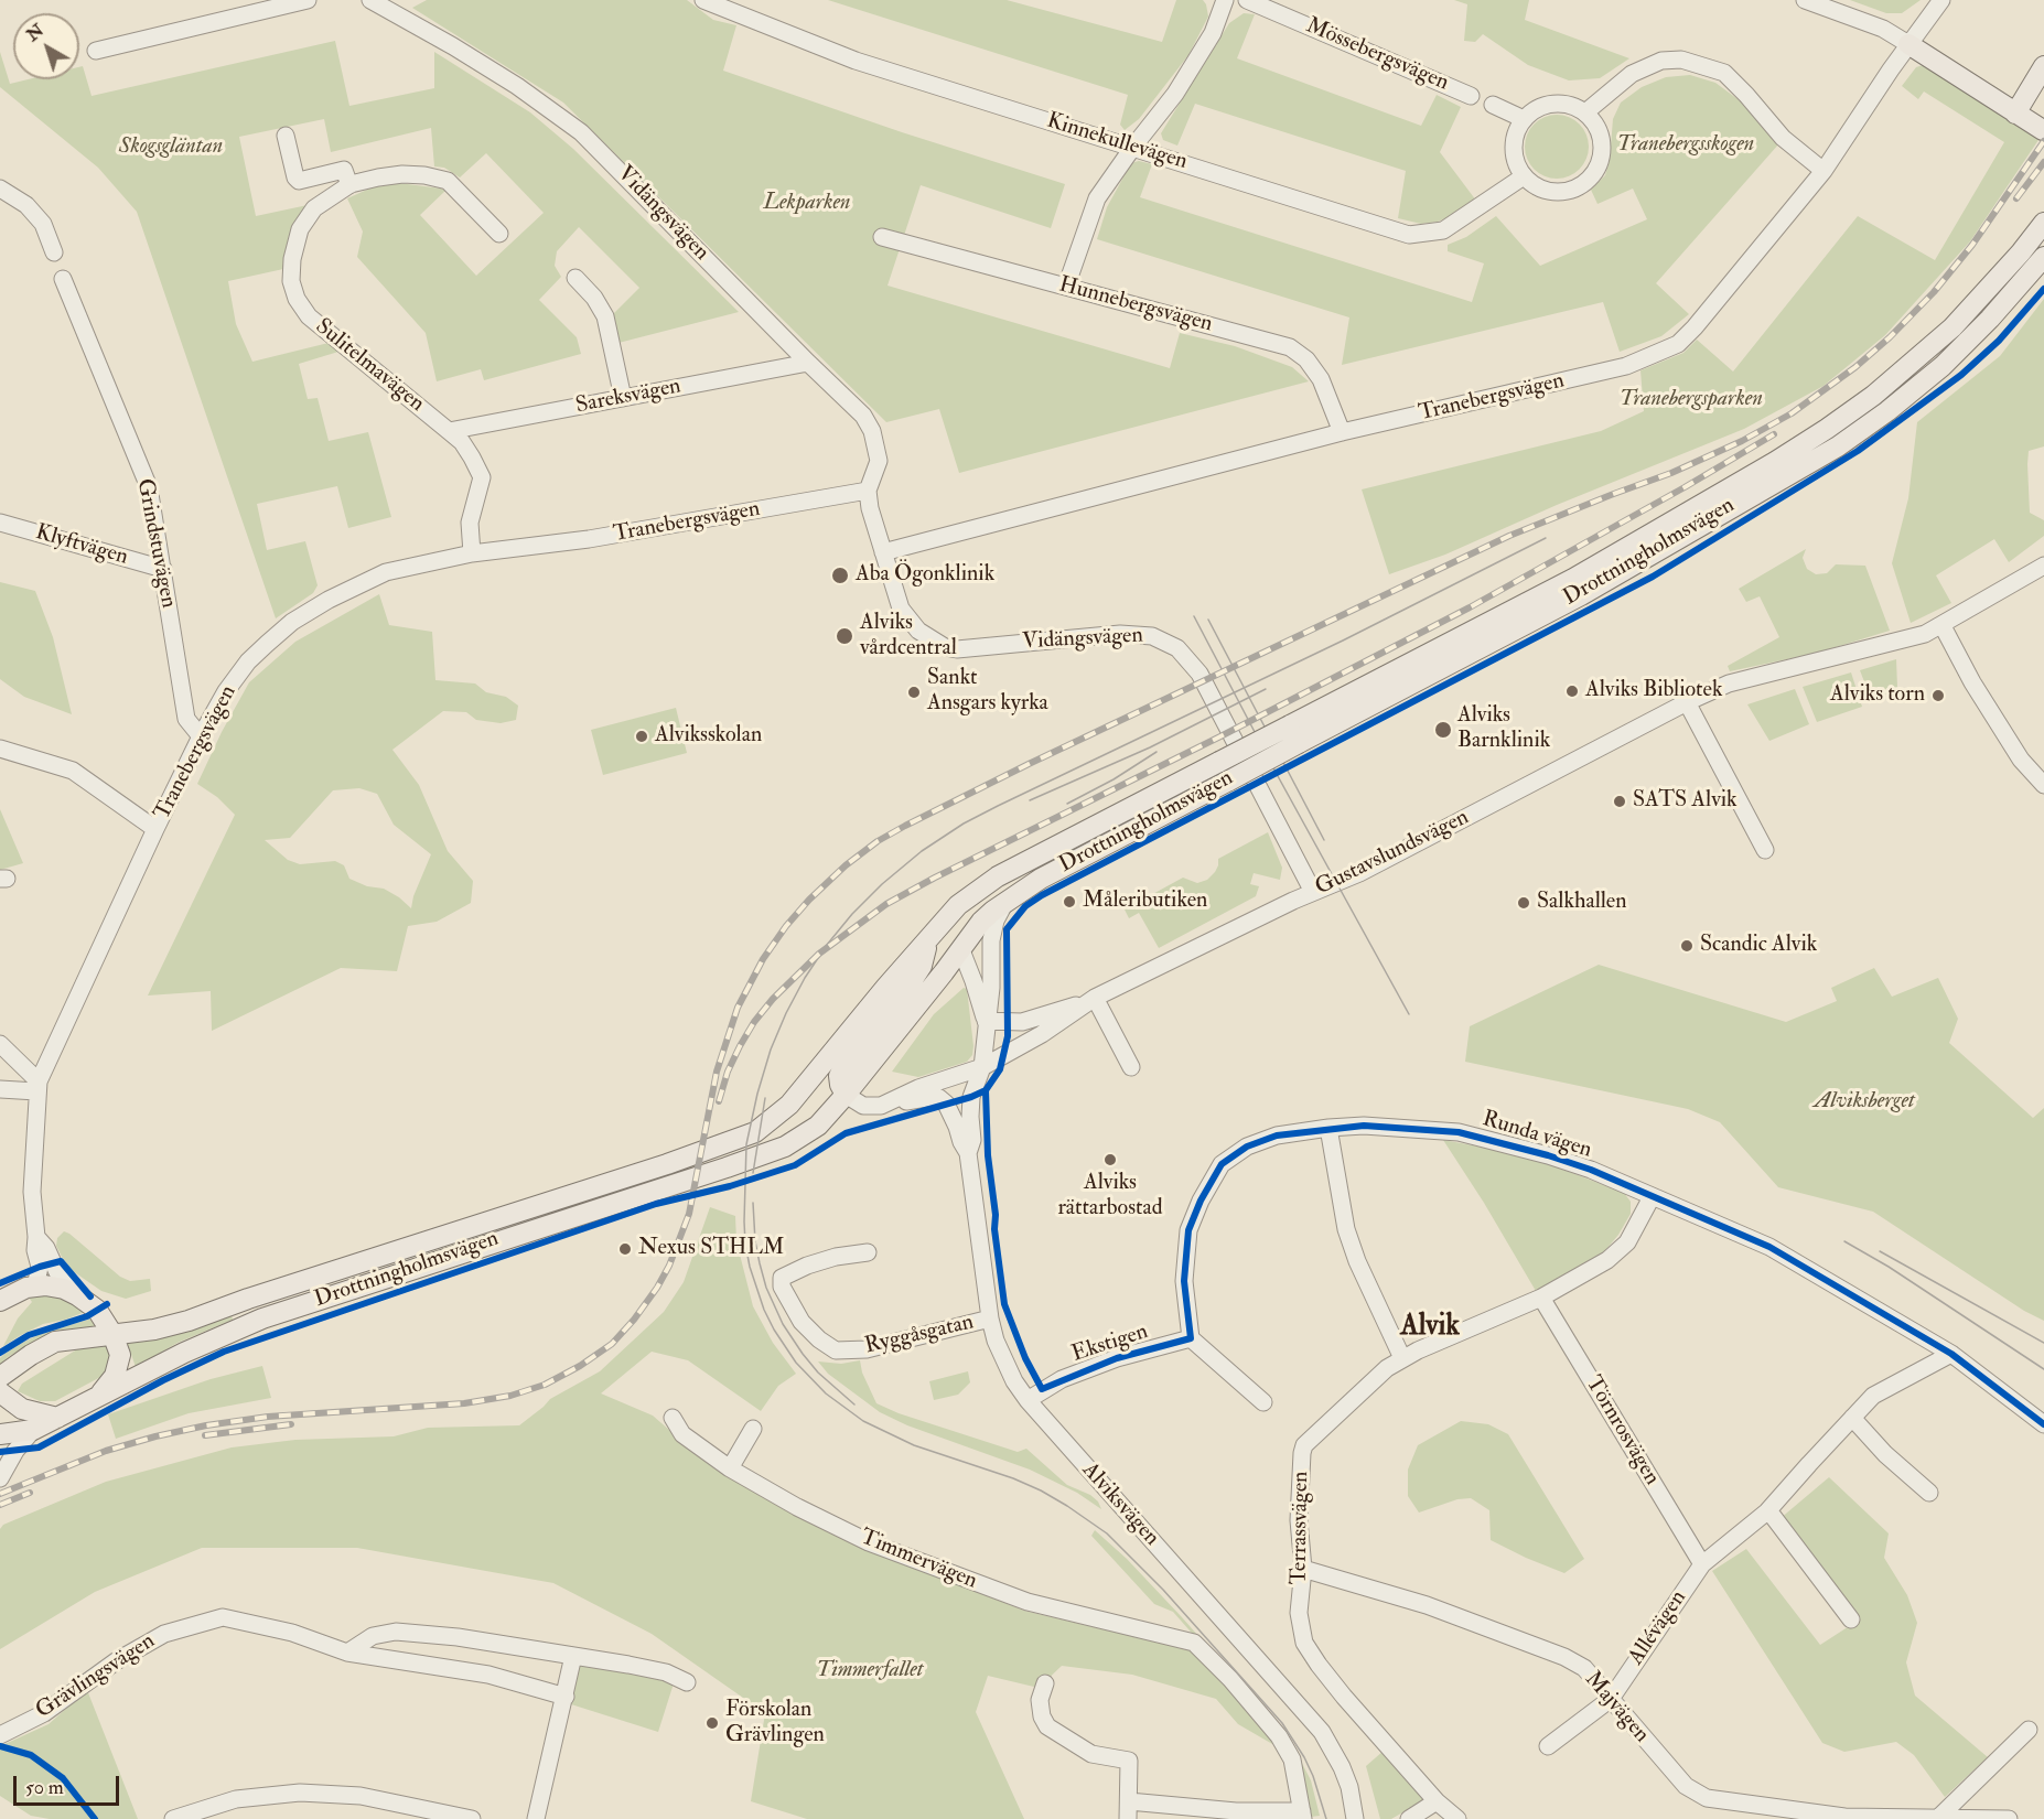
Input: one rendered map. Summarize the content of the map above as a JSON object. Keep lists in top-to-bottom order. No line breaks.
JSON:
{"streets":{"main road":["Drottningholmsvägen"],"street":["Mössebergsvägen","Kinnekullevägen","Vidängsvägen","Hunnebergsvägen","Sulitelmavägen","Sareksvägen","Tranebergsvägen","Grindstuvägen","Klyftvägen","Gustavslundsvägen","Runda vägen","Ryggåsgatan","Ekstigen","Törnrosvägen","Alviksvägen","Terrassvägen","Timmervägen","Allévägen","Grävlingsvägen","Majvägen"]},"crossings":[["Vidängsvägen","Sareksvägen"],["Vidängsvägen","Tranebergsvägen"],["Vidängsvägen","Gustavslundsvägen"],["Hunnebergsvägen","Tranebergsvägen"],["Sulitelmavägen","Sareksvägen"],["Sulitelmavägen","Tranebergsvägen"],["Tranebergsvägen","Grindstuvägen"],["Grindstuvägen","Klyftvägen"],["Gustavslundsvägen","Alviksvägen"],["Runda vägen","Ekstigen"],["Runda vägen","Terrassvägen"],["Runda vägen","Allévägen"],["Ryggåsgatan","Alviksvägen"],["Ekstigen","Alviksvägen"],["Törnrosvägen","Terrassvägen"],["Törnrosvägen","Allévägen"],["Terrassvägen","Majvägen"],["Allévägen","Majvägen"]],"districts":["Alvik"],"parks":["Tranebergsskogen","Skogsgläntan","Lekparken","Tranebergsparken","Alviksberget","Timmerfallet"],"places":["Aba Ögonklinik","Alviks vårdcentral","Alviks Bibliotek","Sankt Ansgars kyrka","Alviks torn","Alviks Barnklinik","Alviksskolan","SATS Alvik","Måleributiken","Salkhallen","Scandic Alvik","Alviks rättarbostad","Nexus STHLM","Förskolan Grävlingen"],"scale_bar":"50 m","north":"top left"}
